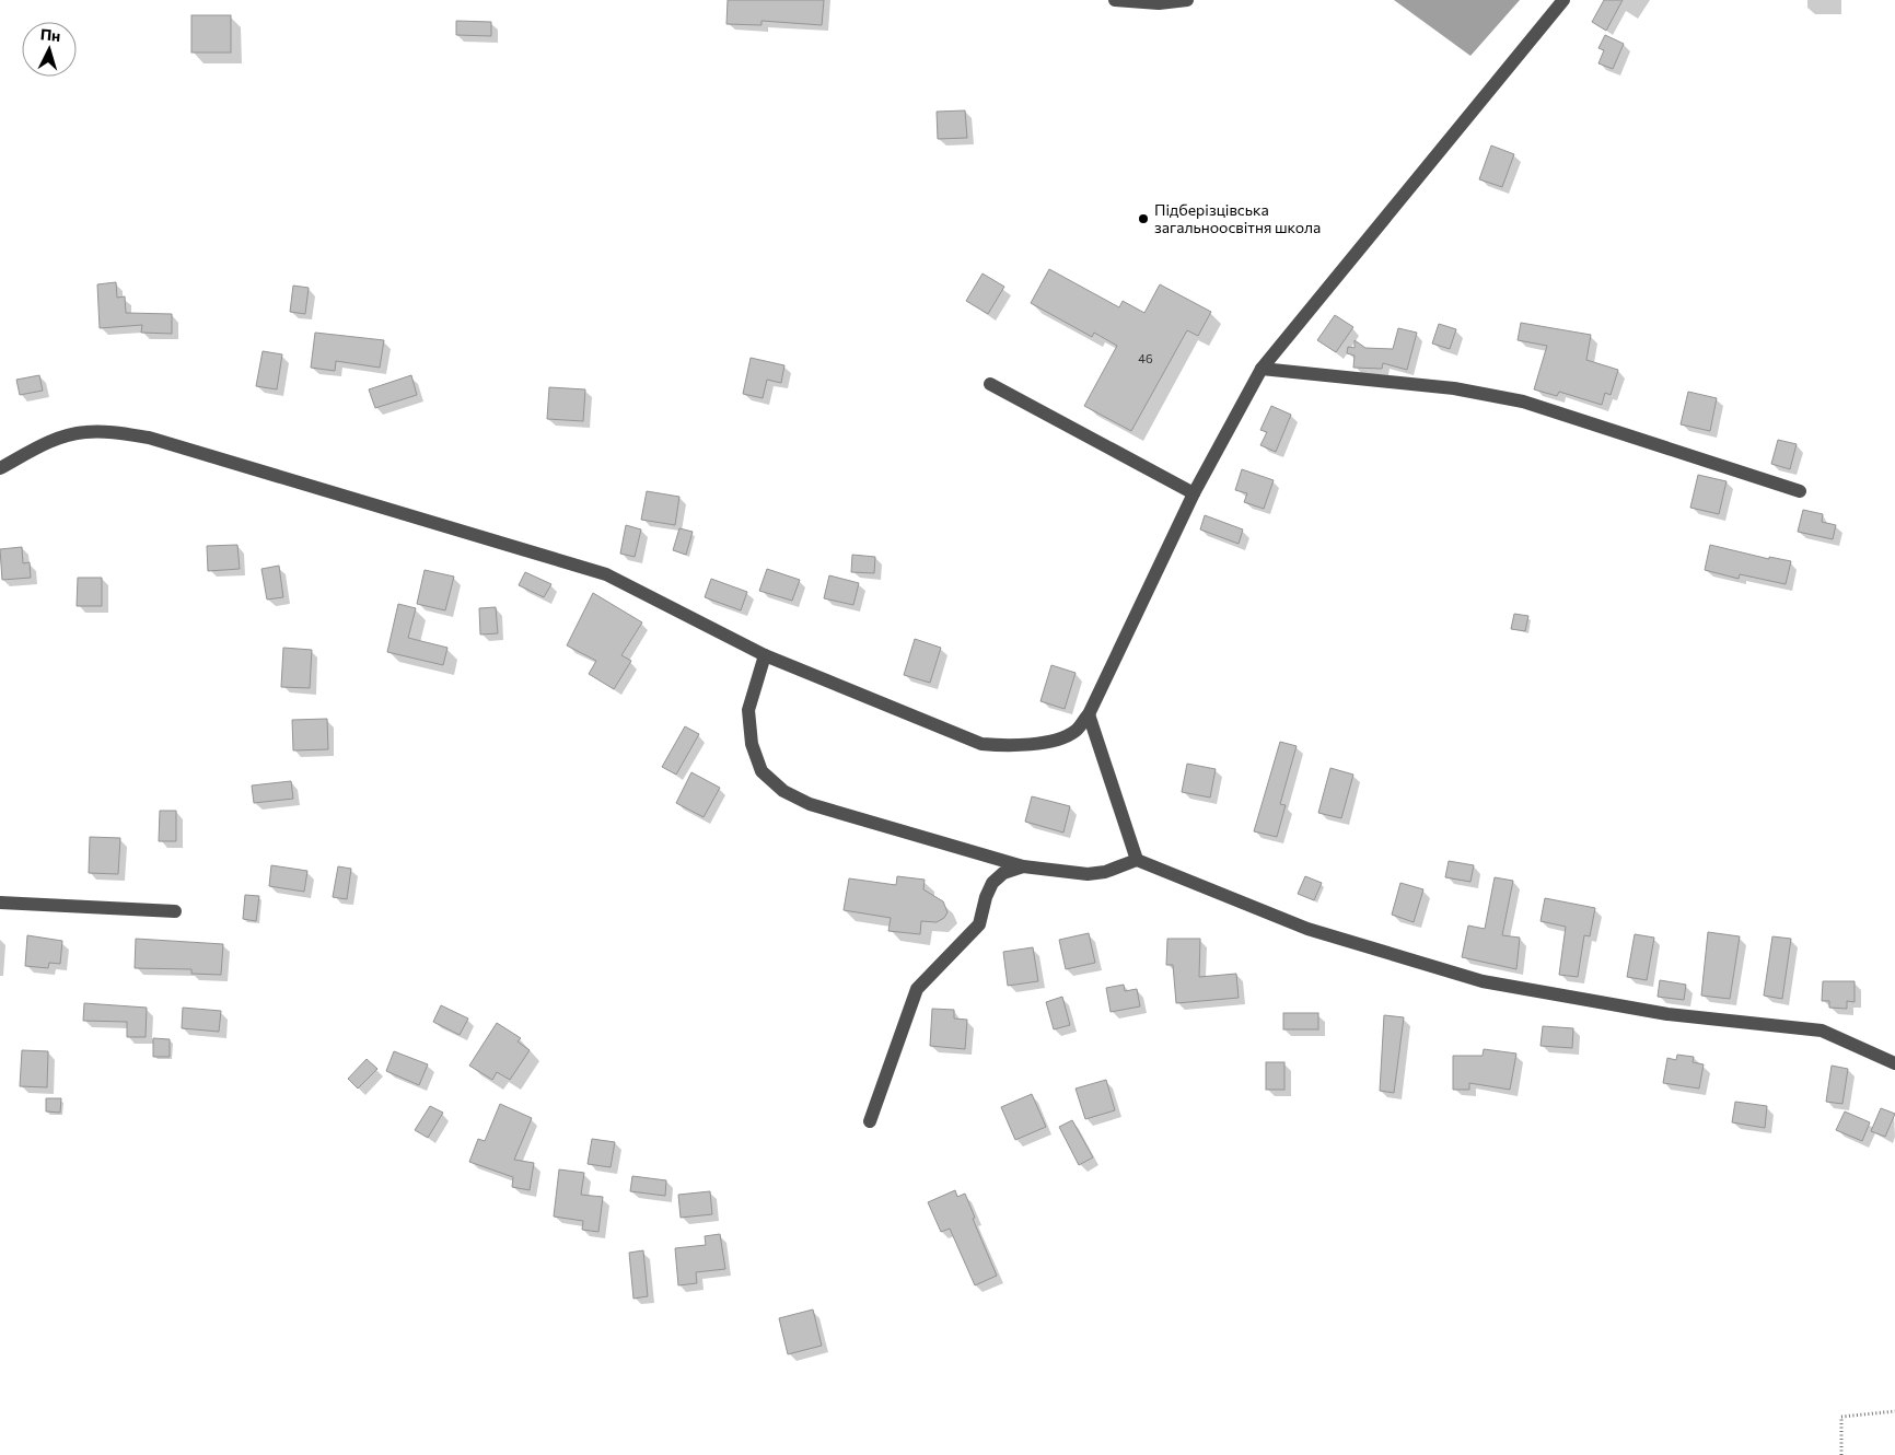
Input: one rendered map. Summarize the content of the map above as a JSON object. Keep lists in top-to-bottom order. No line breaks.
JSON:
{"places":["Підберізцівська загальноосвітня школа"],"house_numbers":["46"],"north":"top"}
